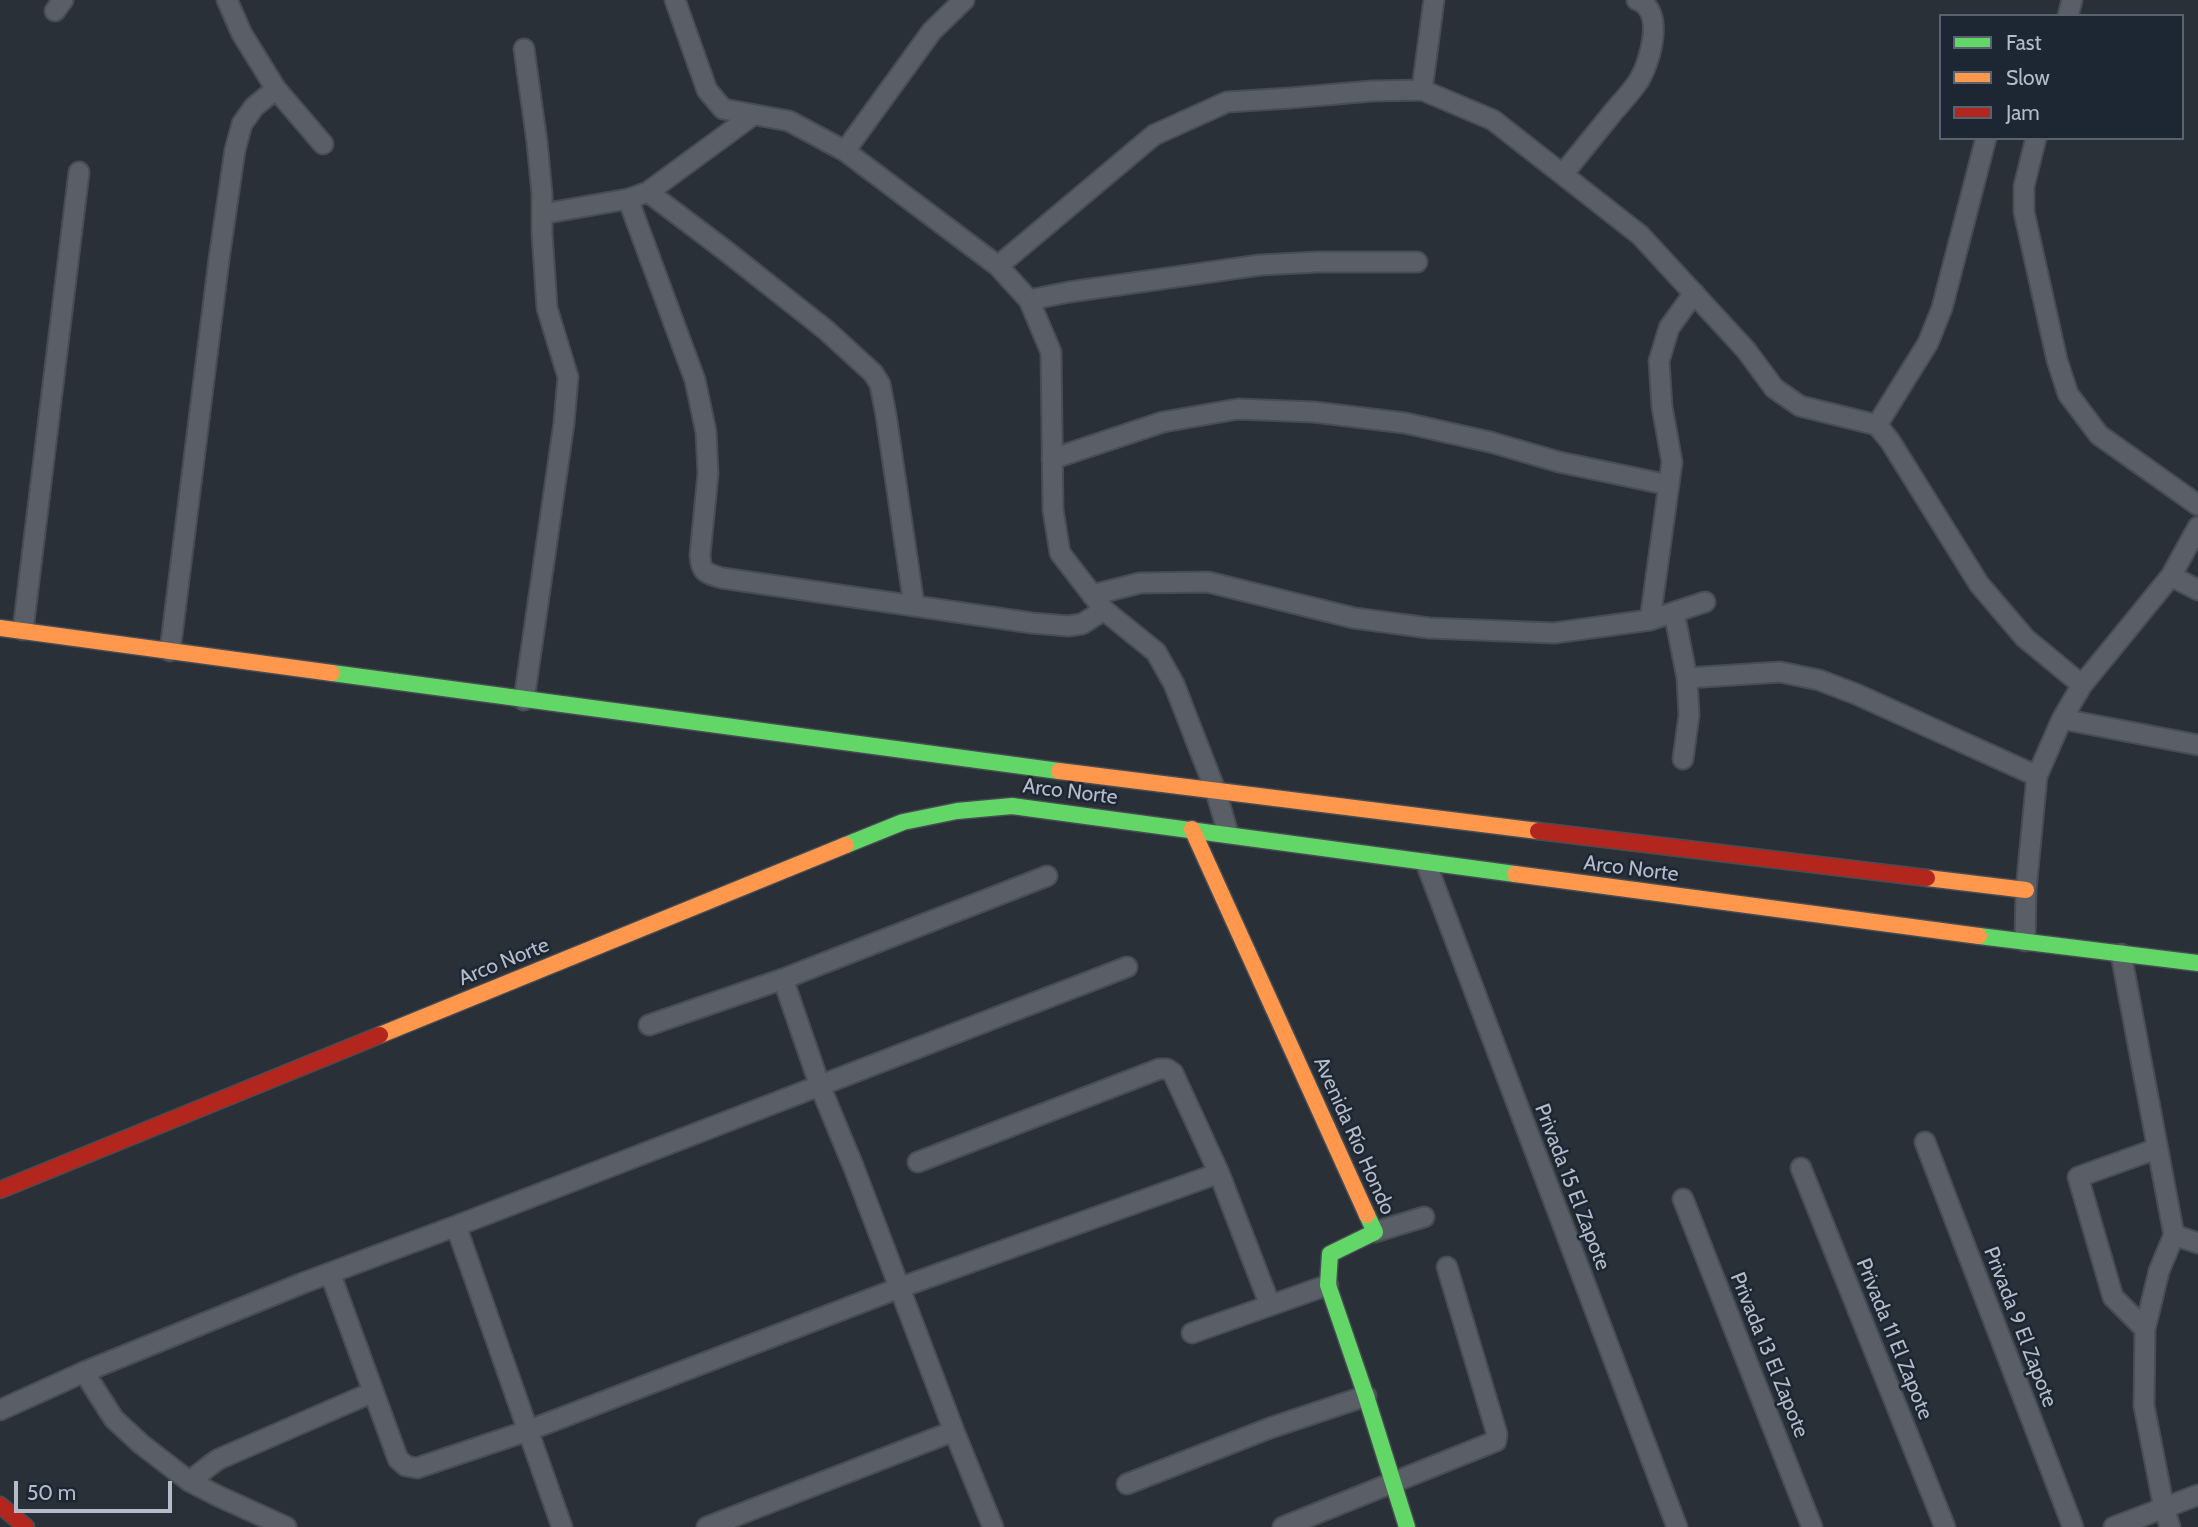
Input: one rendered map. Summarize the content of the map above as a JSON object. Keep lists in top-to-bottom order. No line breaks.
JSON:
{"streets":{"main road":["Arco Norte","Avenida Río Hondo"],"street":["Privada 15 El Zapote","Privada 9 El Zapote","Privada 11 El Zapote","Privada 13 El Zapote"]},"crossings":[["Arco Norte","Avenida Río Hondo"],["Arco Norte","Privada 15 El Zapote"]],"legend":["Fast","Slow","Jam"],"scale_bar":"50 m"}
